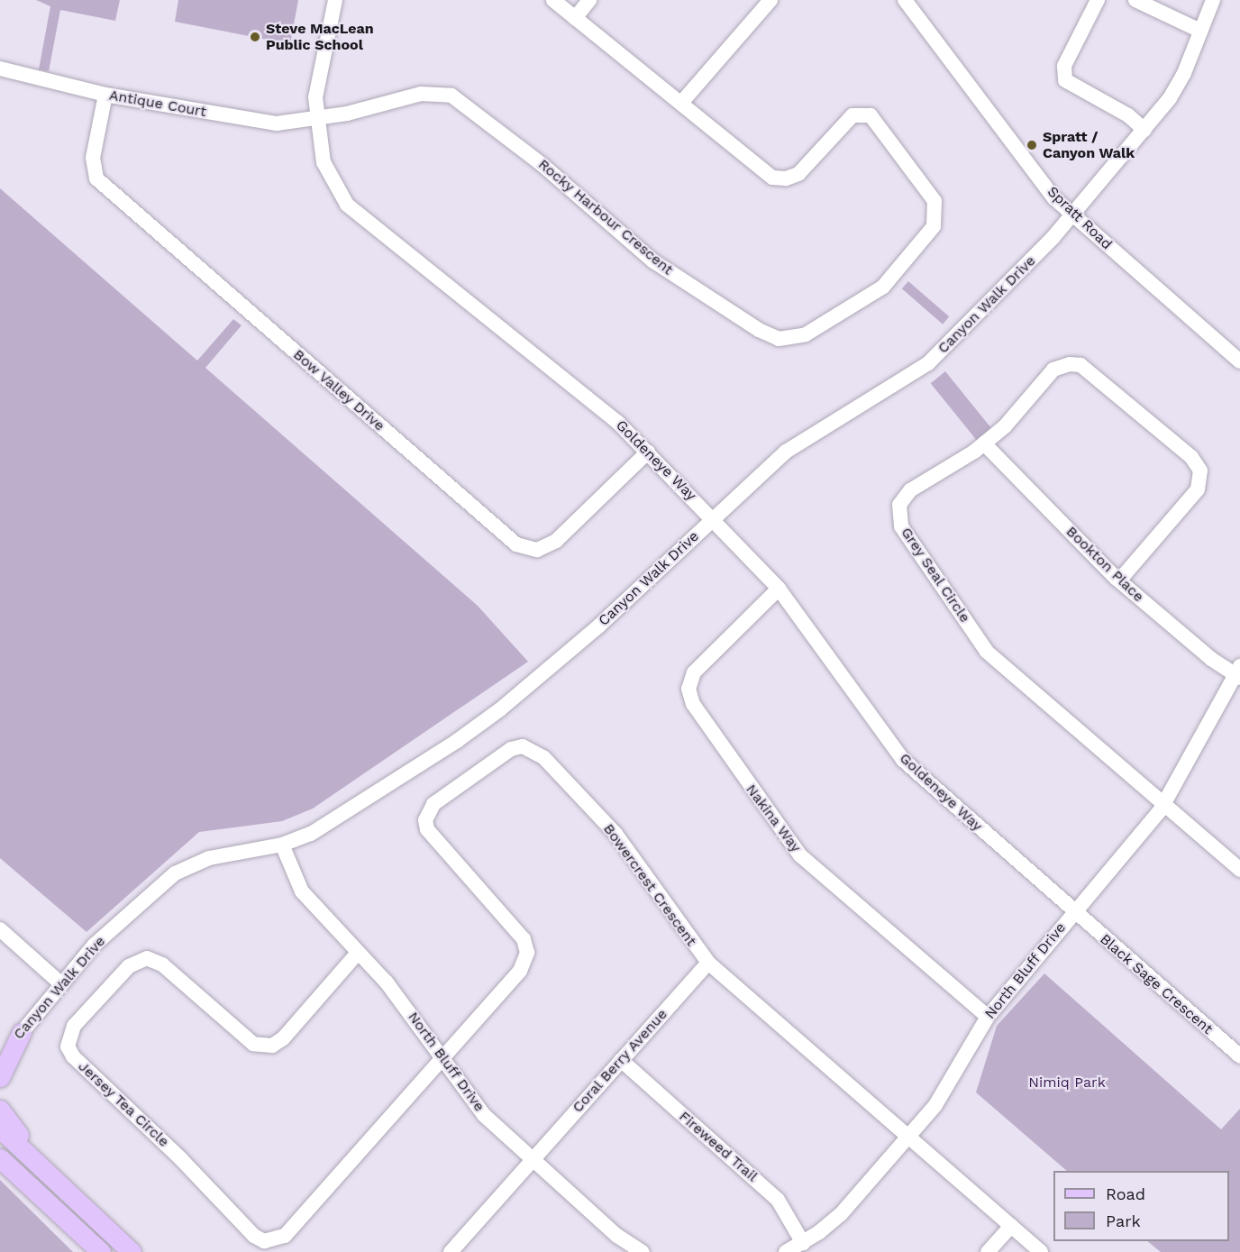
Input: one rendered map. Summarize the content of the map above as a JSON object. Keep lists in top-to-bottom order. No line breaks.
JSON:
{"streets":{"street":["Antique Court","Rocky Harbour Crescent","Spratt Road","Canyon Walk Drive","Bow Valley Drive","Goldeneye Way","Bookton Place","Grey Seal Circle","Nakina Way","Bowercrest Crescent","North Bluff Drive","Black Sage Crescent","Coral Berry Avenue","Jersey Tea Circle","Fireweed Trail"]},"crossings":[["Antique Court","Rocky Harbour Crescent"],["Antique Court","Bow Valley Drive"],["Antique Court","Goldeneye Way"],["Rocky Harbour Crescent","Goldeneye Way"],["Spratt Road","Canyon Walk Drive"],["Canyon Walk Drive","Goldeneye Way"],["Canyon Walk Drive","North Bluff Drive"],["Bow Valley Drive","Goldeneye Way"],["Goldeneye Way","Nakina Way"],["Goldeneye Way","North Bluff Drive"],["Goldeneye Way","Black Sage Crescent"],["Bookton Place","Grey Seal Circle"],["Bookton Place","North Bluff Drive"],["Grey Seal Circle","North Bluff Drive"],["Nakina Way","North Bluff Drive"],["Bowercrest Crescent","North Bluff Drive"],["Bowercrest Crescent","Coral Berry Avenue"],["Bowercrest Crescent","Jersey Tea Circle"],["North Bluff Drive","Black Sage Crescent"],["North Bluff Drive","Coral Berry Avenue"],["North Bluff Drive","Jersey Tea Circle"],["North Bluff Drive","Fireweed Trail"],["Coral Berry Avenue","Fireweed Trail"]],"parks":["Nimiq Park"],"places":["Steve MacLean Public School","Spratt / Canyon Walk"],"legend":["Road","Park"]}
